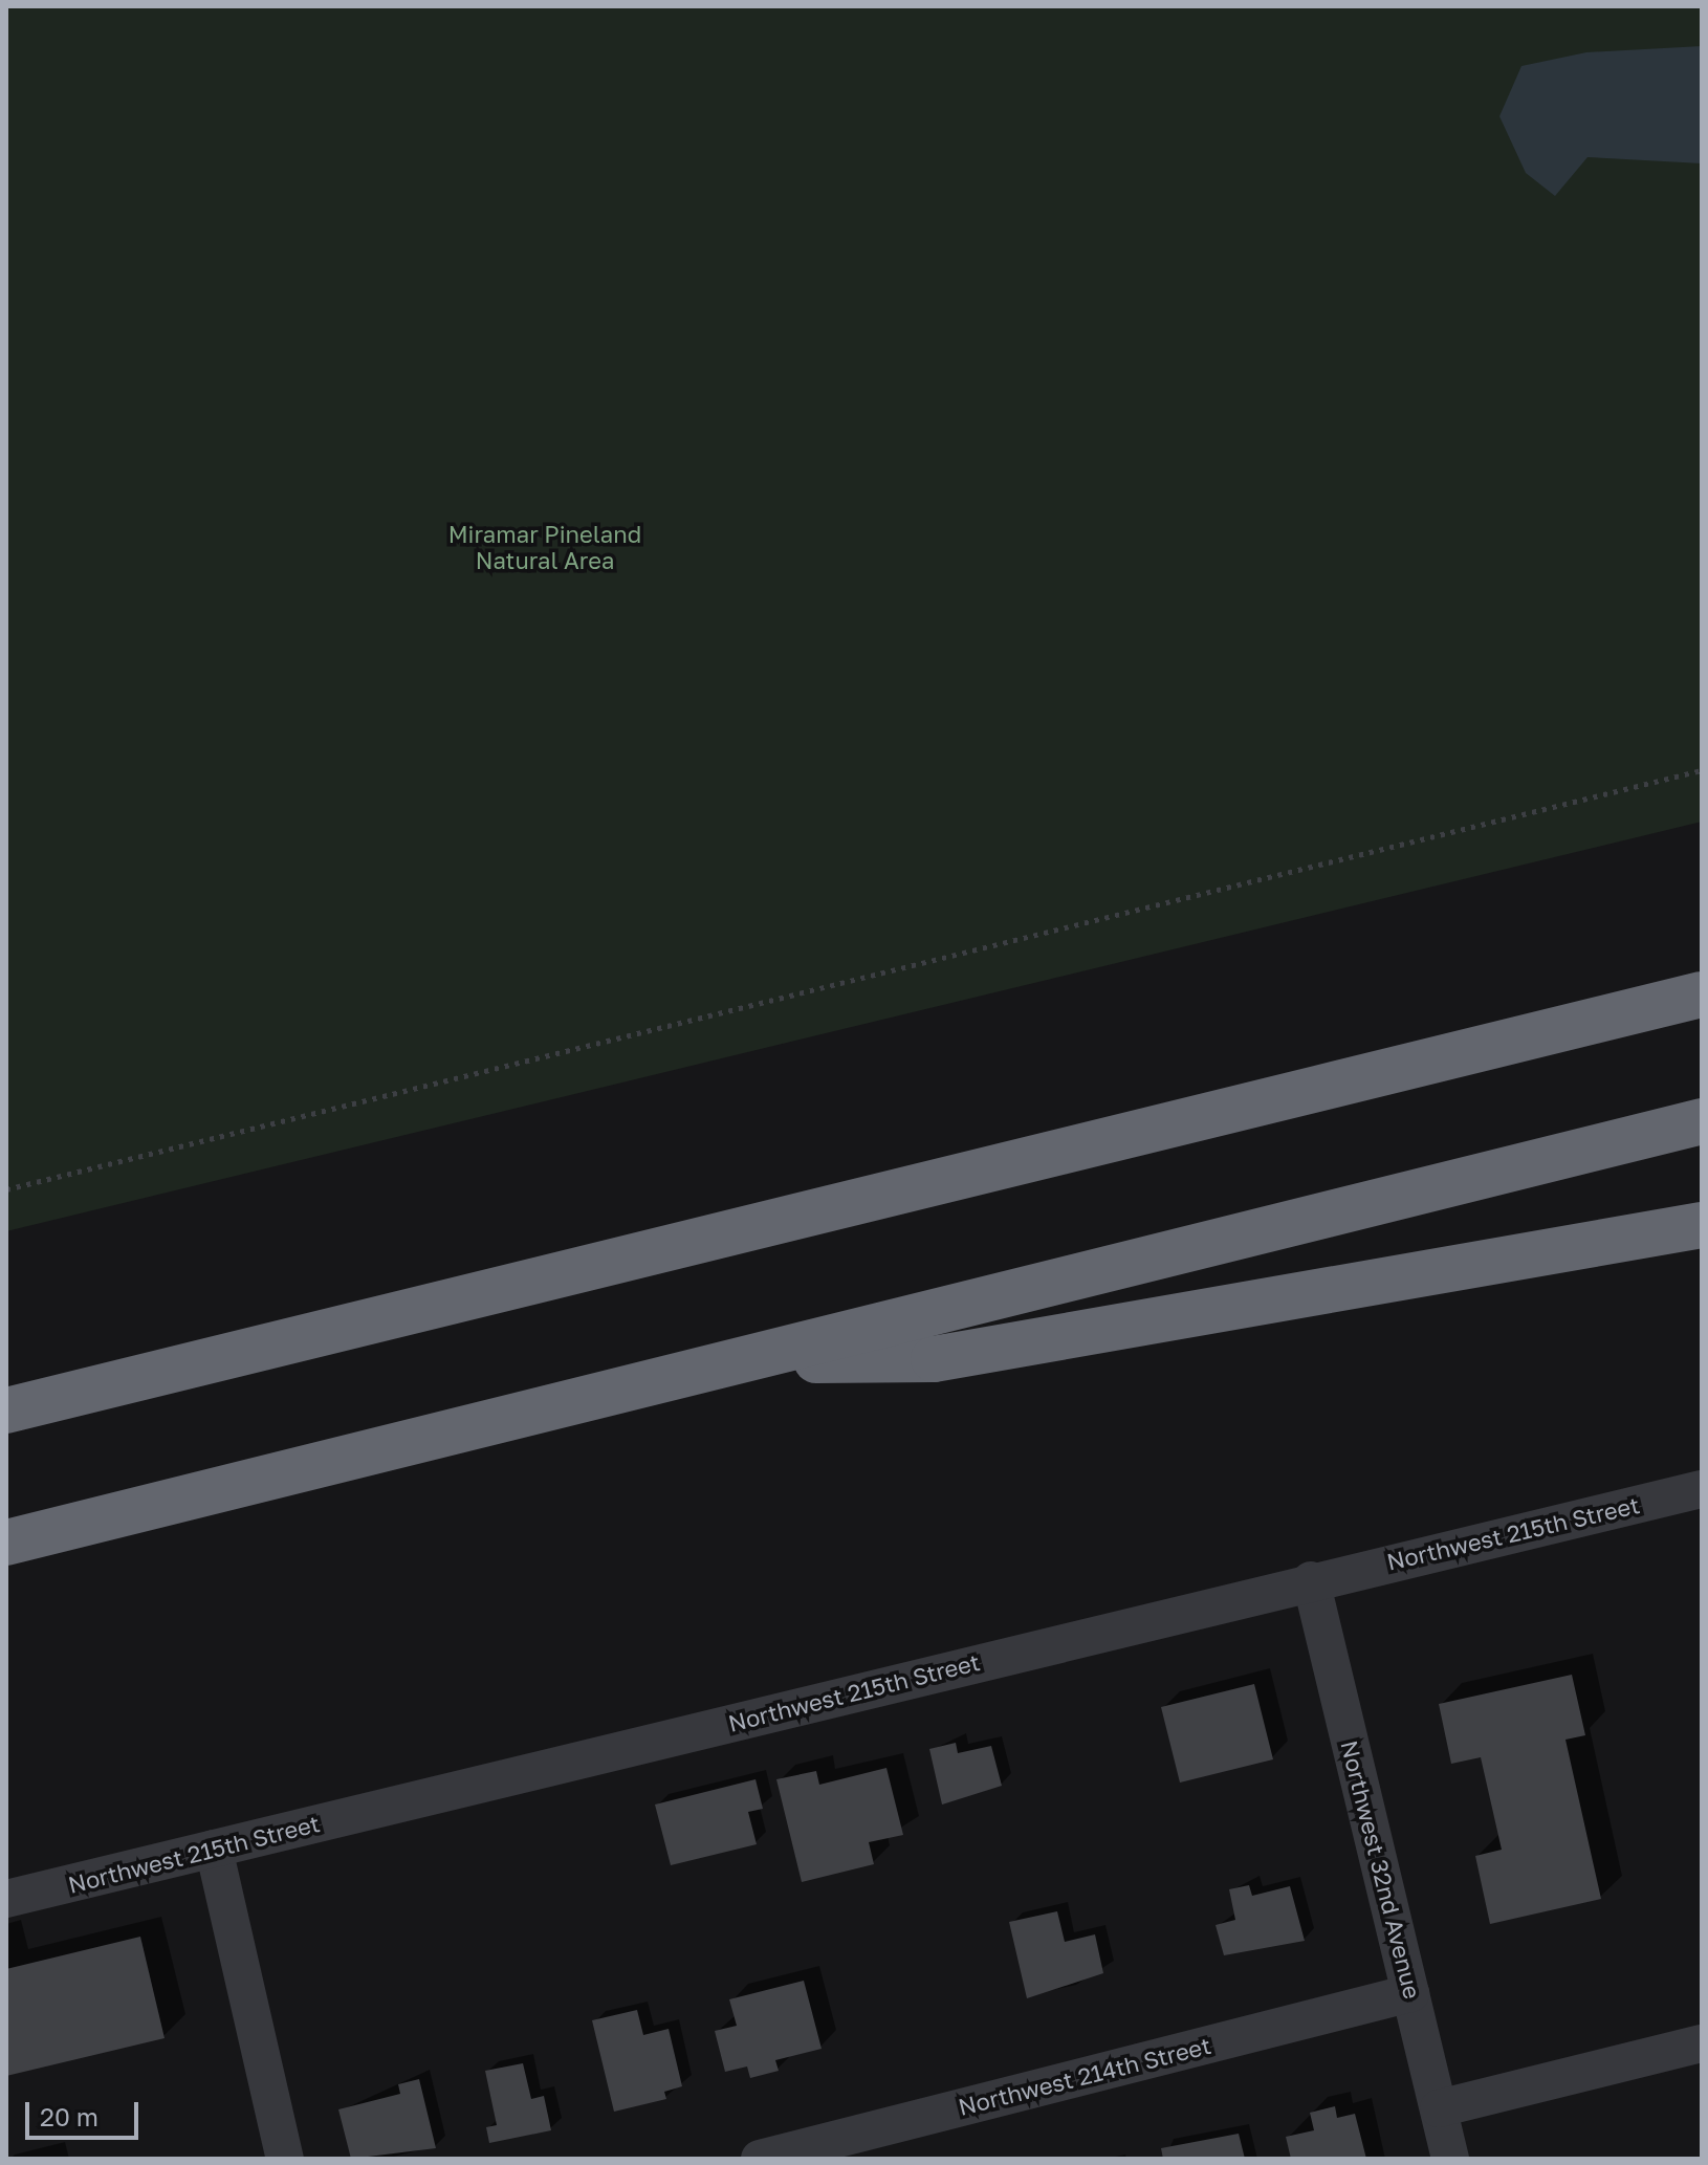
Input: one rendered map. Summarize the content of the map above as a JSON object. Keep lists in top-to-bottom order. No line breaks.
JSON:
{"streets":{"street":["Northwest 215th Street","Northwest 32nd Avenue","Northwest 214th Street"]},"crossings":[["Northwest 215th Street","Northwest 32nd Avenue"],["Northwest 32nd Avenue","Northwest 214th Street"]],"parks":["Miramar Pineland Natural Area"],"scale_bar":"20 m"}
